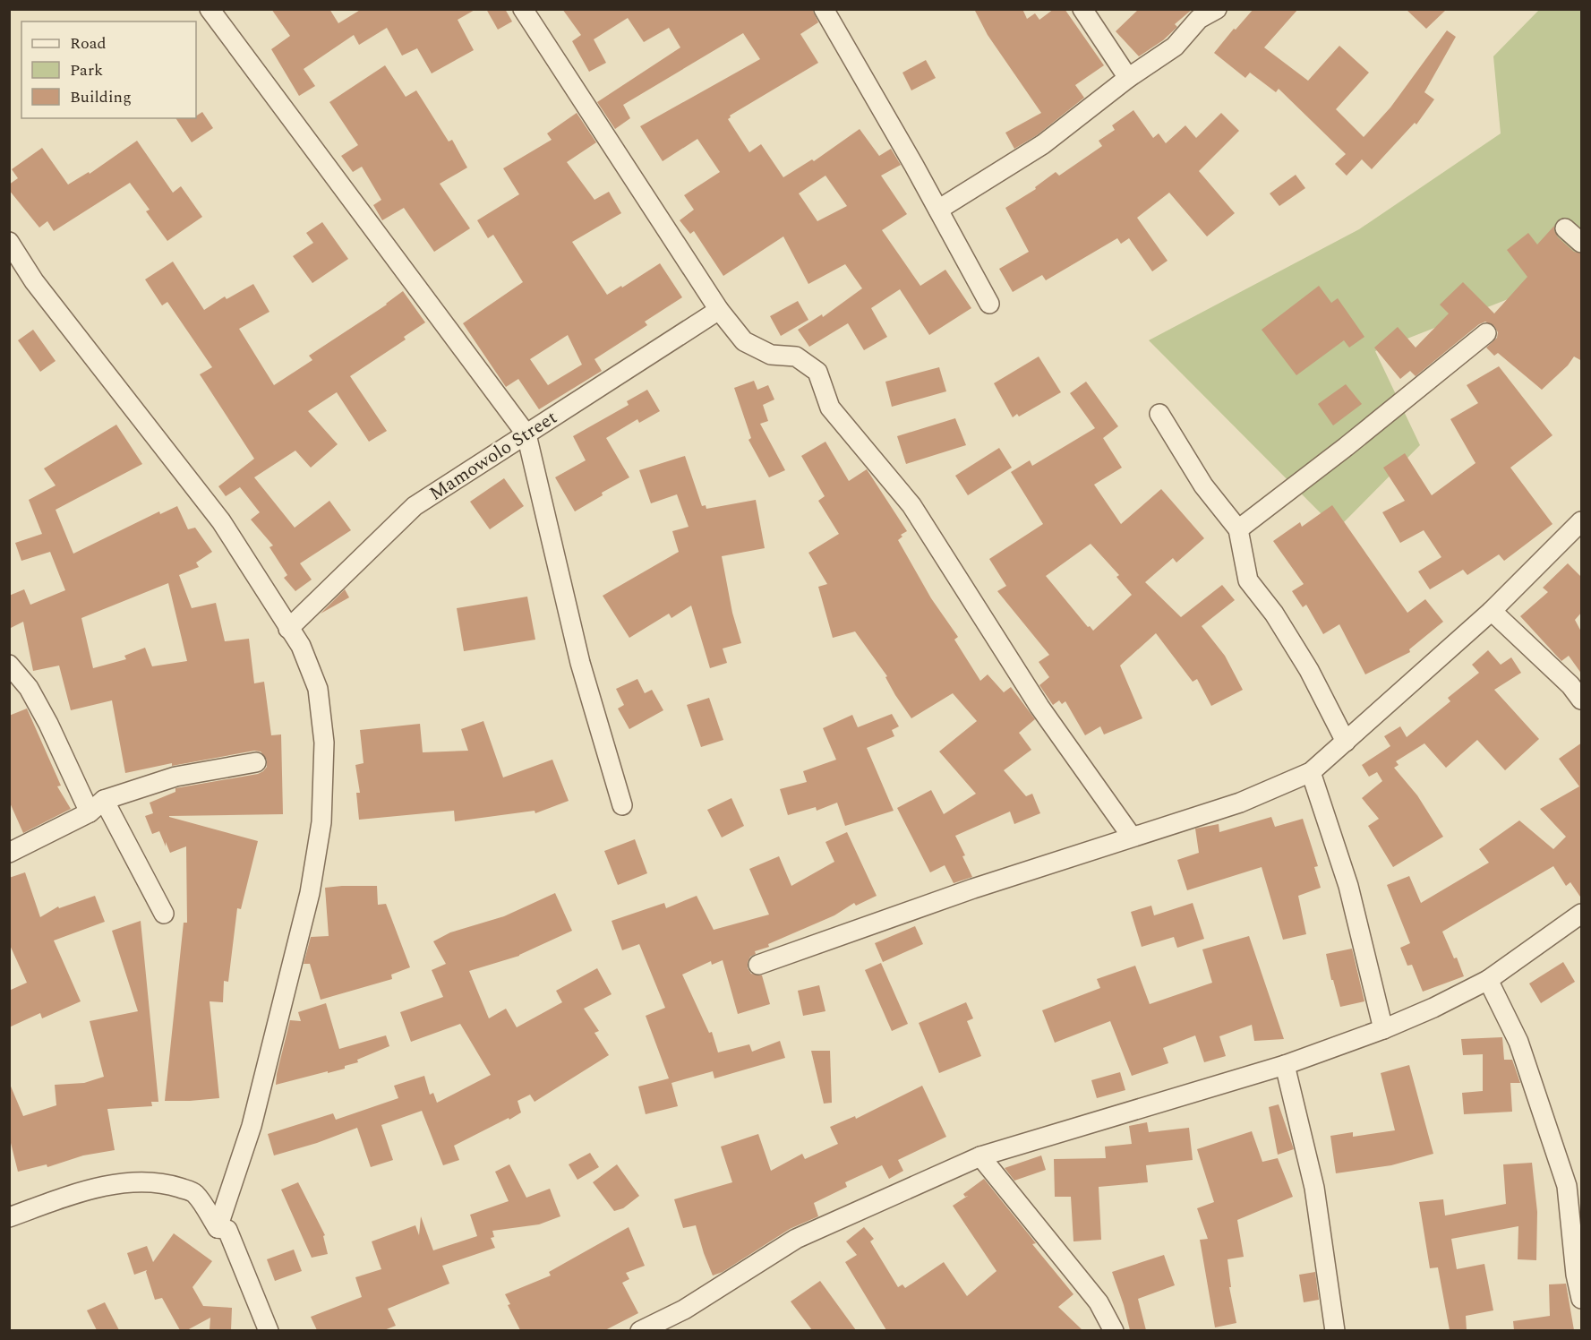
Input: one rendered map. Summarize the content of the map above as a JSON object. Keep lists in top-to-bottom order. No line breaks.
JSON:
{"streets":{"street":["Mamowolo Street"]},"legend":["Road","Park","Building"]}
